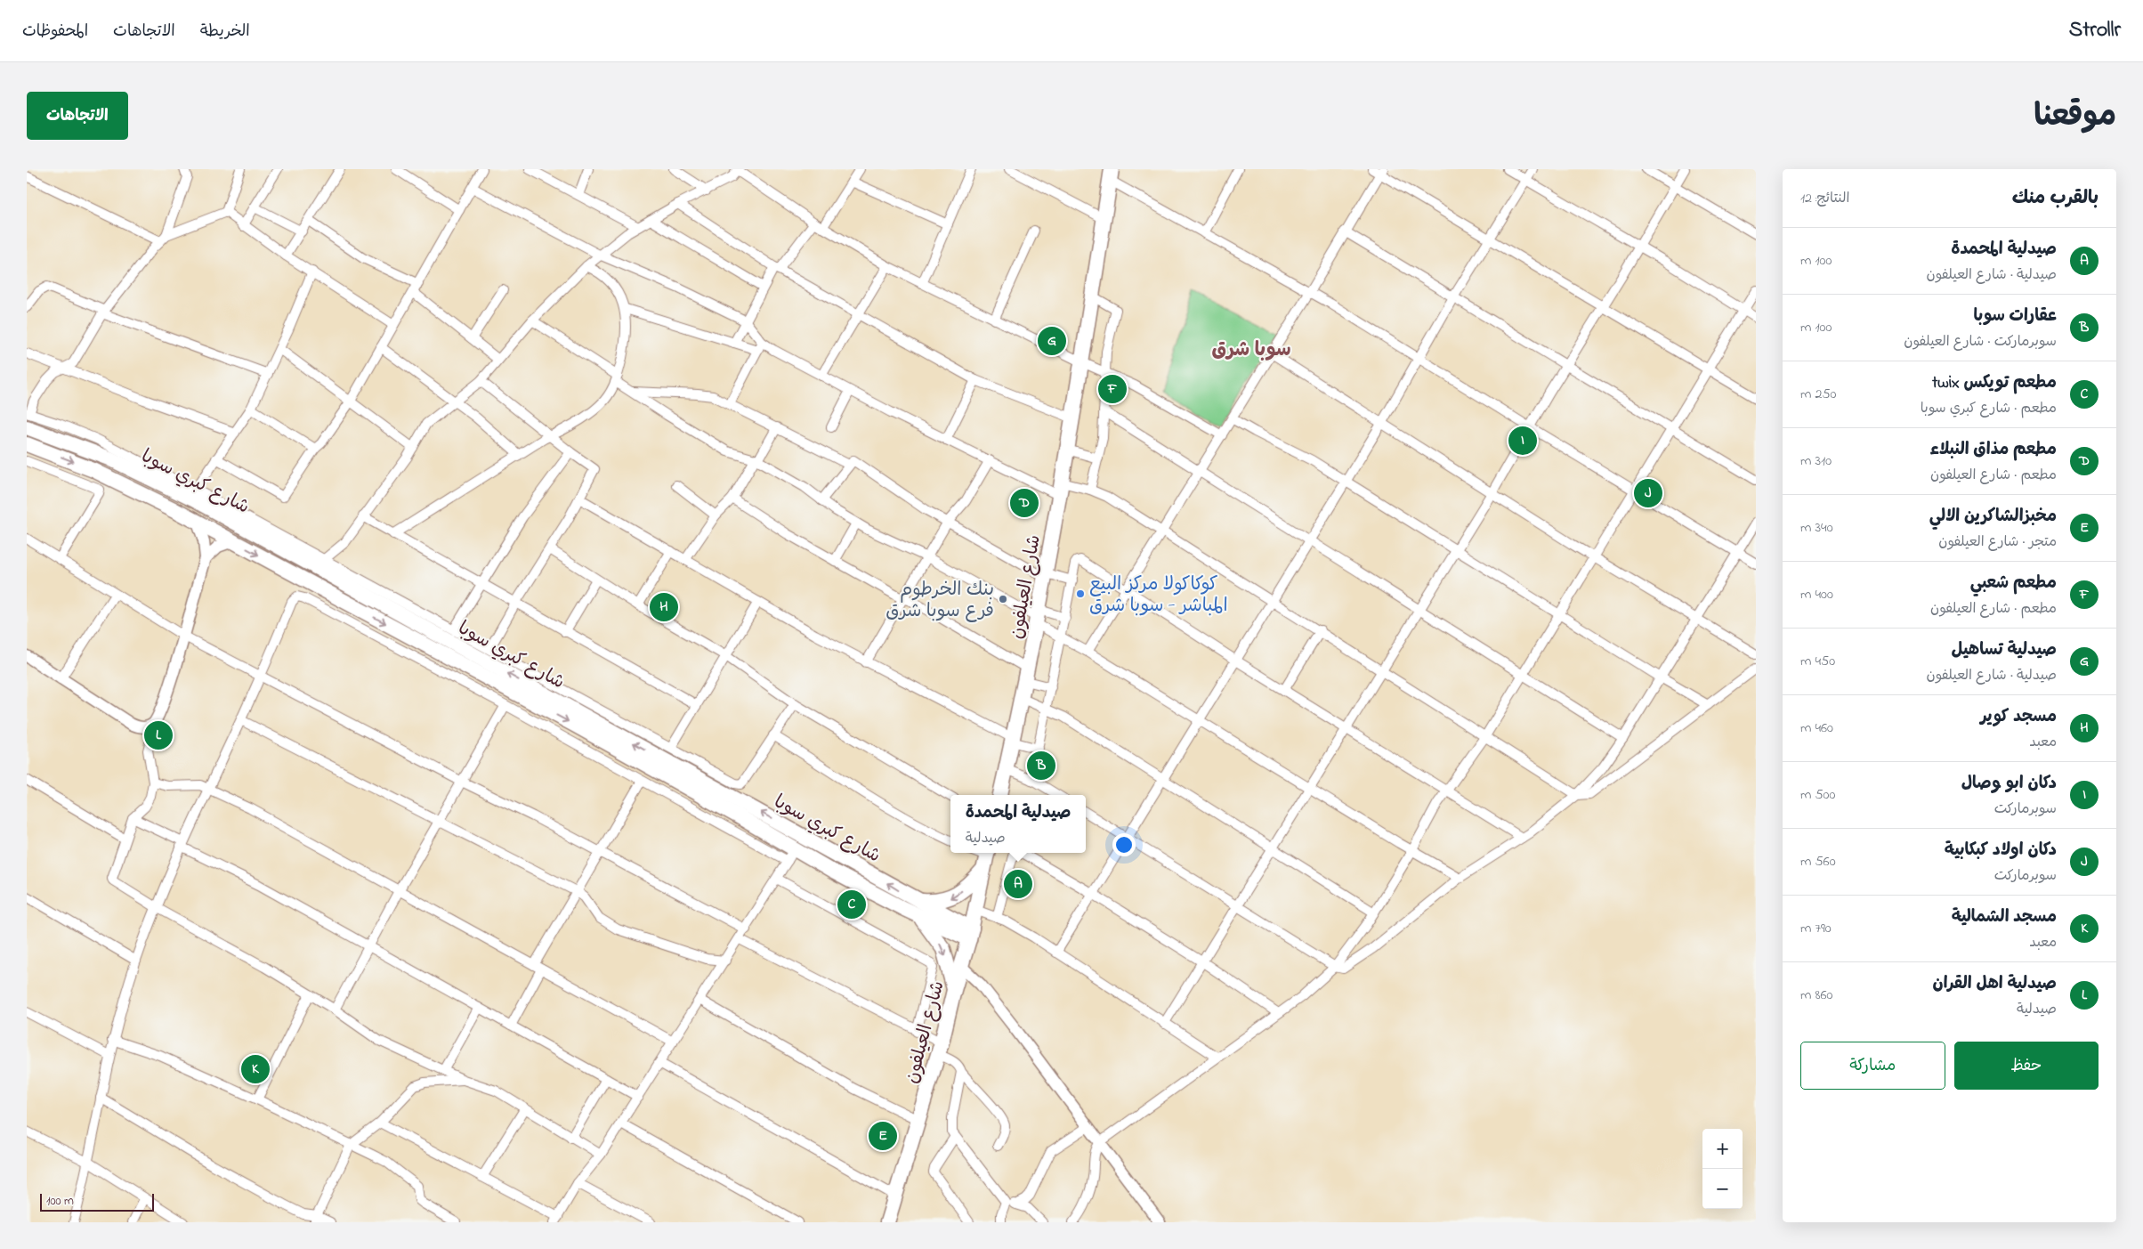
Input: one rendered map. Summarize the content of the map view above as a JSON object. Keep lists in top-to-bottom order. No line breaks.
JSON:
{"streets":{"highway":["شارع كبري سوبا","شارع العيلفون"]},"crossings":[["شارع كبري سوبا","شارع العيلفون"]],"districts":["سوبا شرق"],"places":["كوكاكولا مركز البيع المباشر - سوبا شرق","بنك الخرطوم فرع سوبا شرق"],"scale_bar":"100 m","page":{"header":"Strollr","nav":["الخريطة","الاتجاهات","المحفوظات"],"title":"موقعنا","buttons":["الاتجاهات",["حفظ","مشاركة"]],"heading":["بالقرب منك","النتائج: 12"],"list":[{"mark":"A","name":"صيدلية المحمدة","note":"صيدلية · شارع العيلفون","value":"100 m"},{"mark":"B","name":"عقارات سوبا","note":"سوبرماركت · شارع العيلفون","value":"100 m"},{"mark":"C","name":"مطعم تويكس twix","note":"مطعم · شارع كبري سوبا","value":"250 m"},{"mark":"D","name":"مطعم مذاق النبلاء","note":"مطعم · شارع العيلفون","value":"310 m"},{"mark":"E","name":"مخبزالشاكرين الالي","note":"متجر · شارع العيلفون","value":"340 m"},{"mark":"F","name":"مطعم شعبي","note":"مطعم · شارع العيلفون","value":"400 m"},{"mark":"G","name":"صيدلية تساهيل","note":"صيدلية · شارع العيلفون","value":"450 m"},{"mark":"H","name":"مسجد كوير","note":"معبد","value":"460 m"},{"mark":"I","name":"دكان ابو وصال","note":"سوبرماركت","value":"500 m"},{"mark":"J","name":"دكان اولاد كبكابية","note":"سوبرماركت","value":"560 m"},{"mark":"K","name":"مسجد الشمالية","note":"معبد","value":"790 m"},{"mark":"L","name":"صيدلية اهل القران","note":"صيدلية","value":"860 m"}],"pins":["G","F","I","J","D","H","L","B","A","C","K","E"],"popup":["صيدلية المحمدة","صيدلية"],"map_buttons":["+","−"],"scale":"100 m"}}
